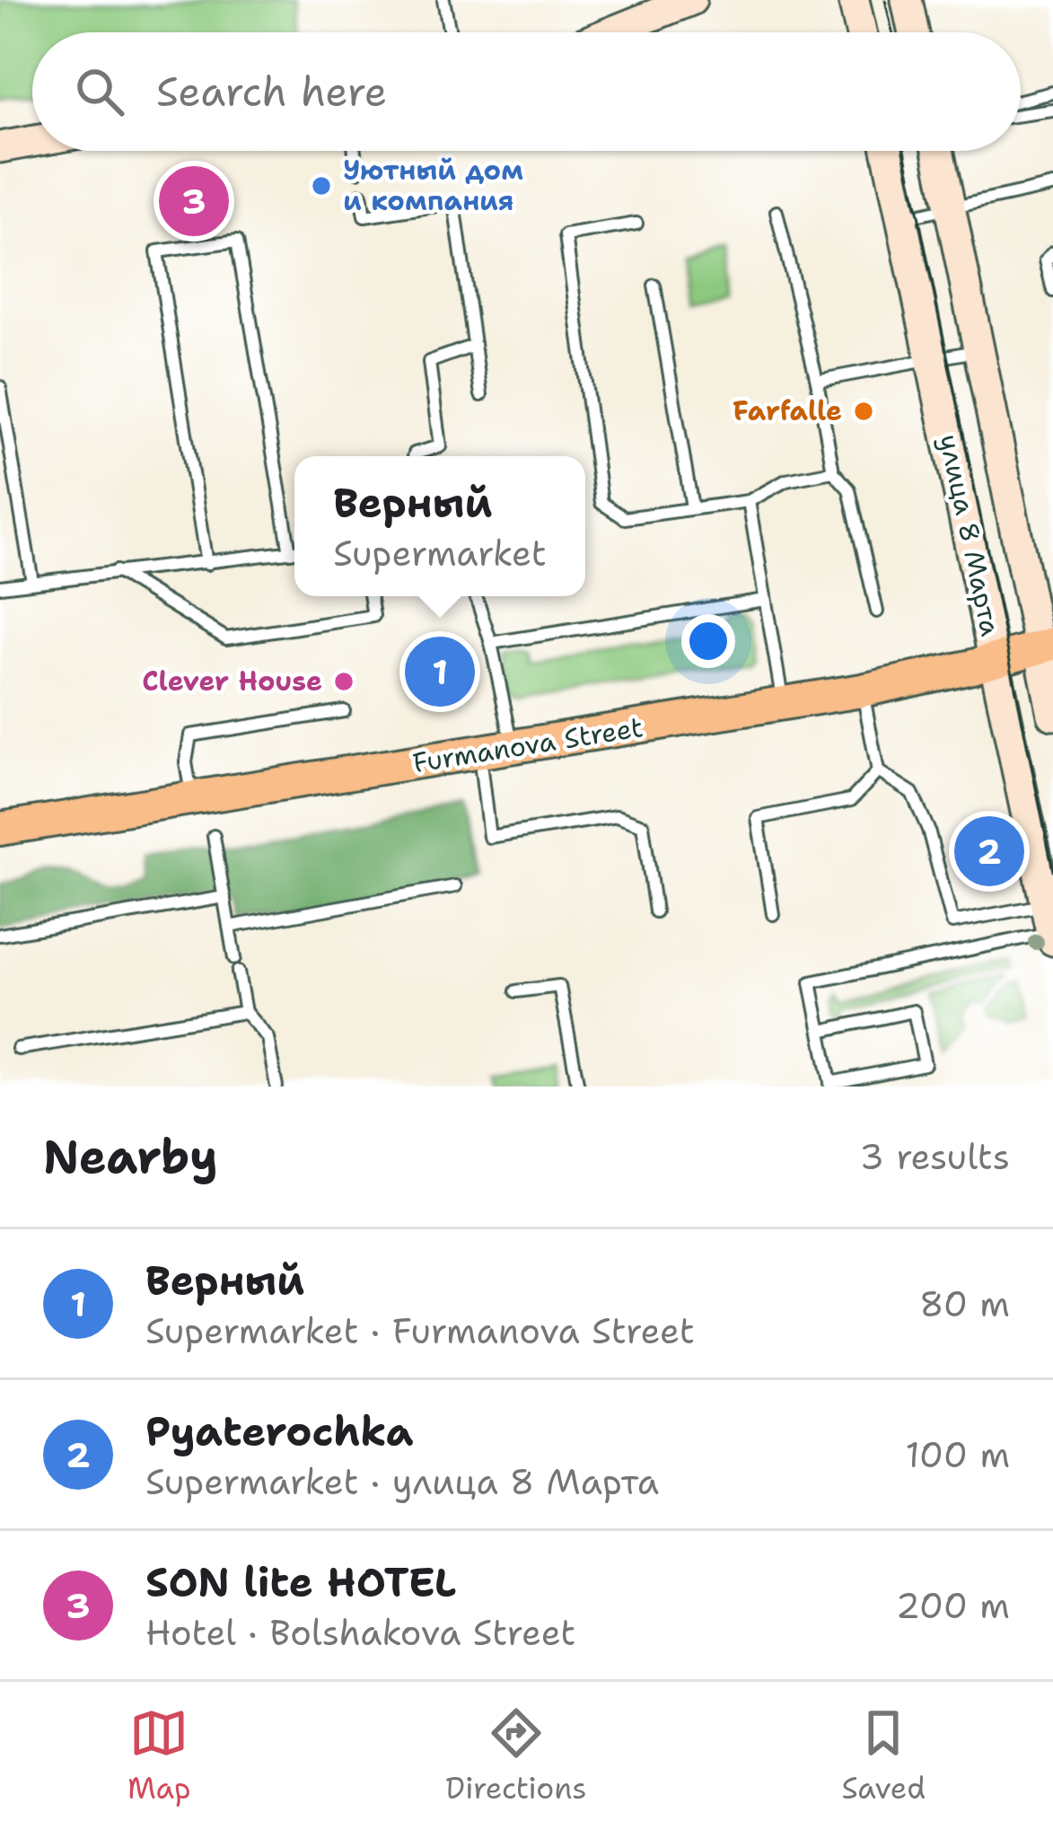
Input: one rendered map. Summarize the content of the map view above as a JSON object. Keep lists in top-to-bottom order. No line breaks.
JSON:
{"streets":{"main road":["улица 8 Марта","Furmanova Street"]},"crossings":[["улица 8 Марта","Furmanova Street"]],"places":["Уютный дом и компания","Farfalle","Clever House"],"page":{"search":"Search here","pins":["3","1","2"],"popup":["Верный","Supermarket"],"heading":["Nearby","3 results"],"list":[{"mark":"1","name":"Верный","note":"Supermarket · Furmanova Street","value":"80 m"},{"mark":"2","name":"Pyaterochka","note":"Supermarket · улица 8 Марта","value":"100 m"},{"mark":"3","name":"SON lite HOTEL","note":"Hotel · Bolshakova Street","value":"200 m"}],"nav":["Map","Directions","Saved"]}}
